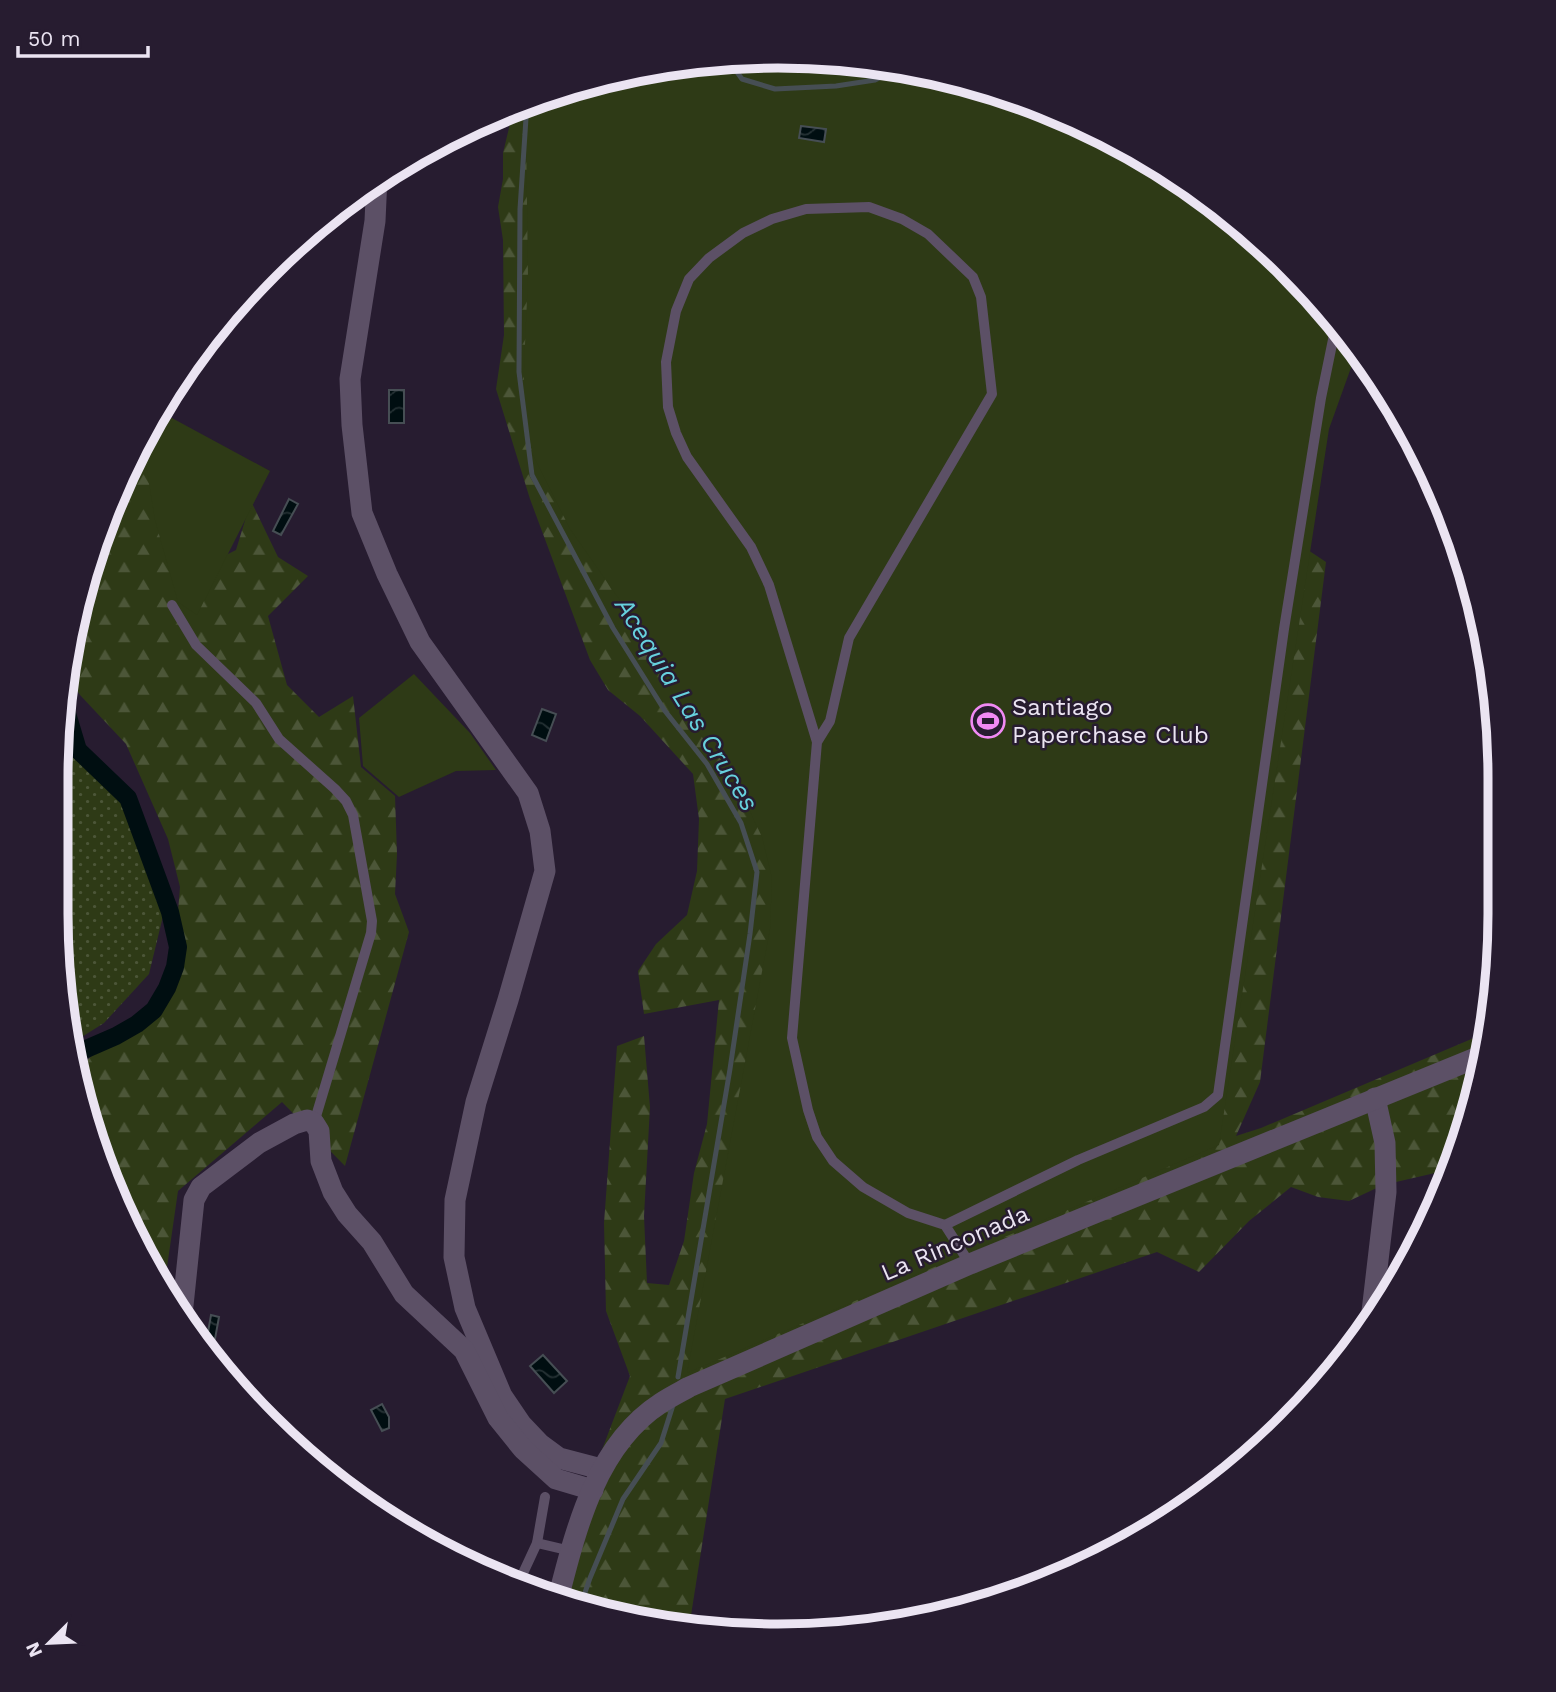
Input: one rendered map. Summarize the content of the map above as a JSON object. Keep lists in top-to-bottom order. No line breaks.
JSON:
{"streets":{"street":["La Rinconada"]},"water":["Acequia Las Cruces"],"places":{"sports":["Santiago Paperchase Club"]},"scale_bar":"50 m","north":"bottom left"}
